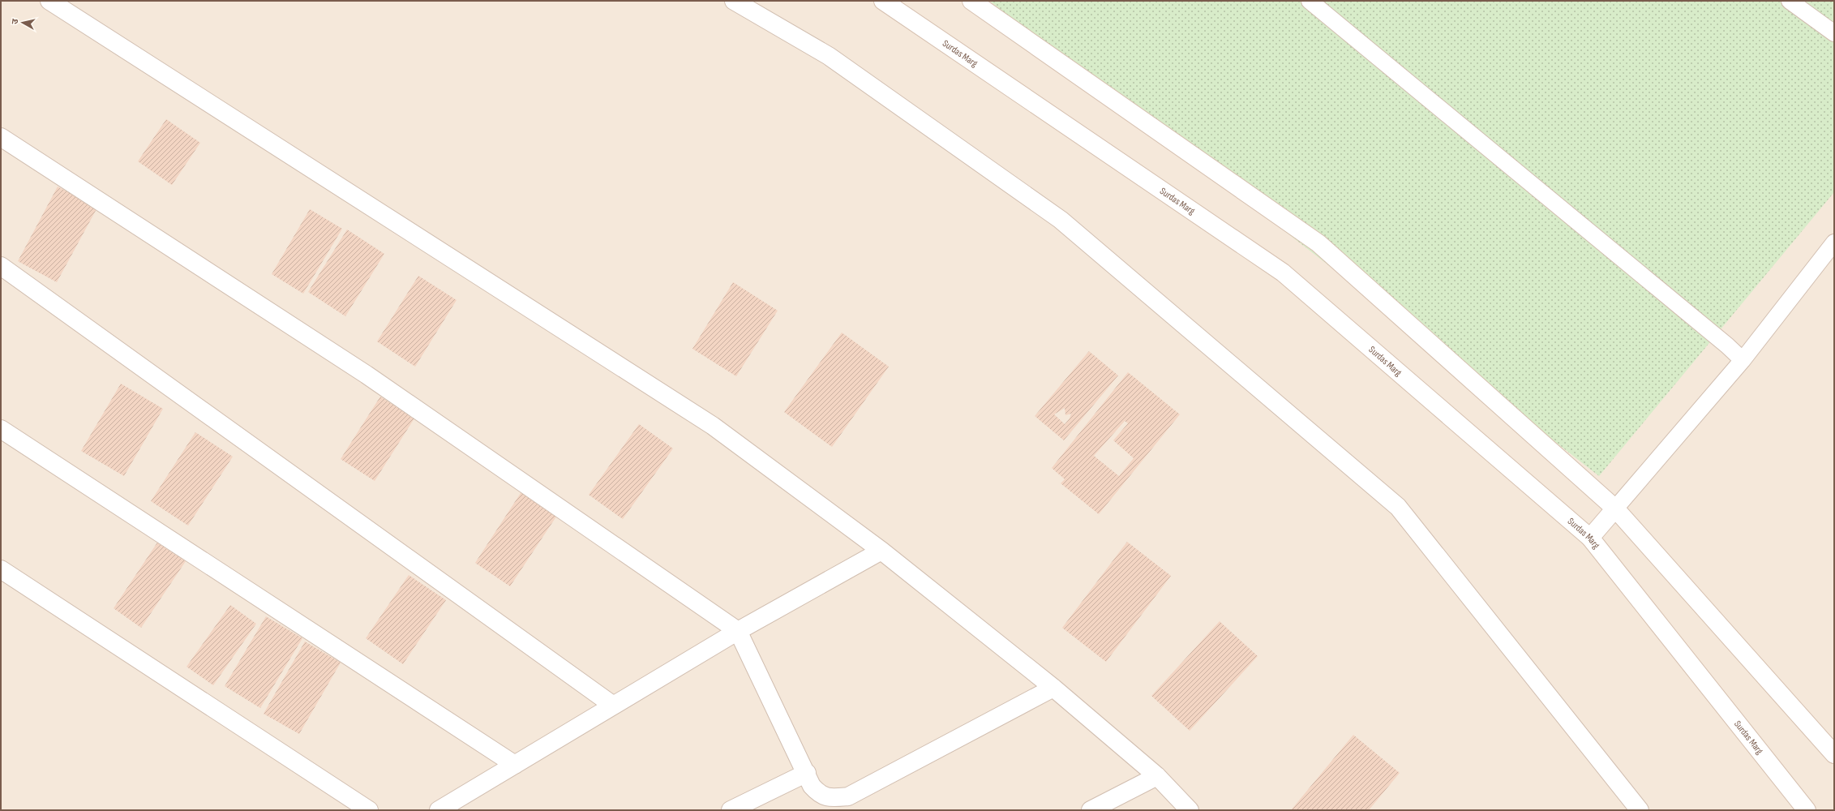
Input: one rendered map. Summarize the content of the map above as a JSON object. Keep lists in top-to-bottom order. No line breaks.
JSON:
{"streets":{"street":["Surdas Marg"]},"north":"left"}
